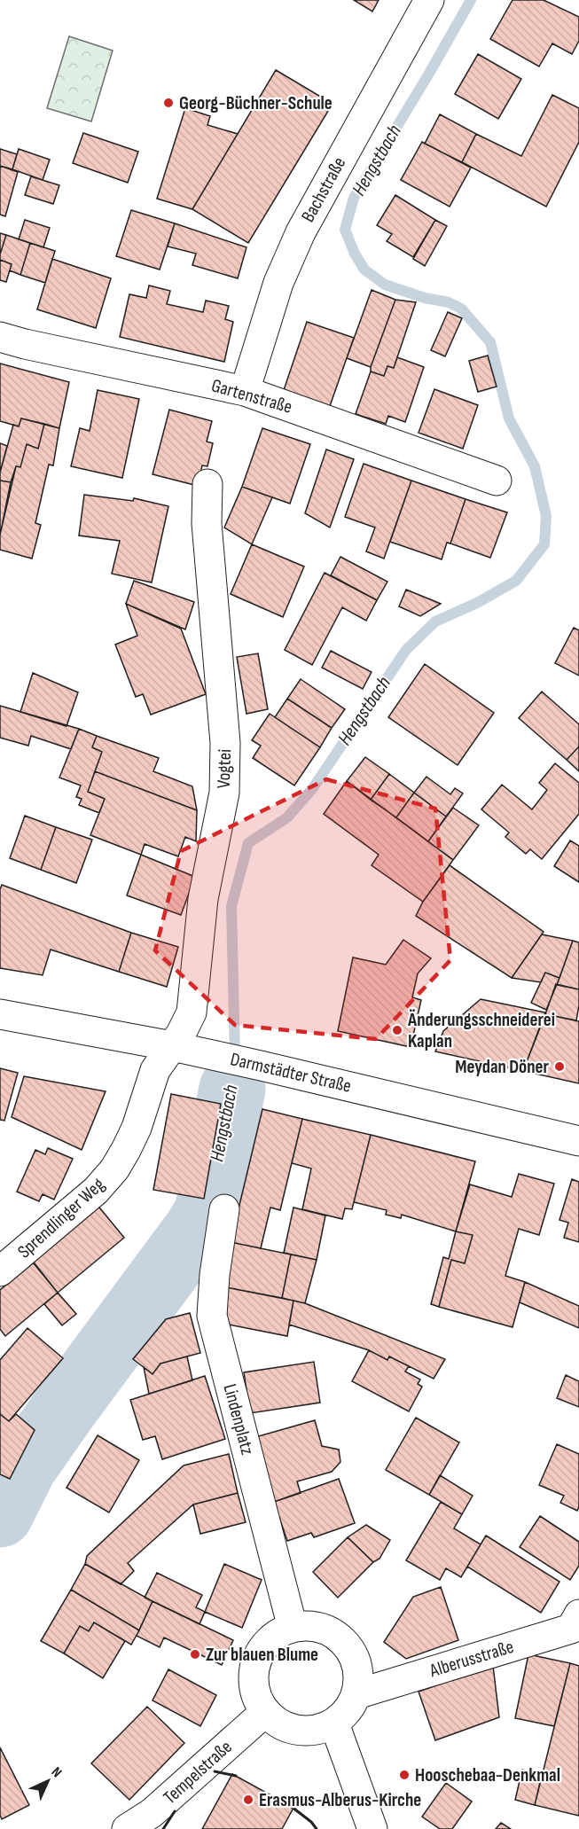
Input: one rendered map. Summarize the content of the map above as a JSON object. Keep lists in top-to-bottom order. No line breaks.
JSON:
{"streets":{"street":["Bachstraße","Gartenstraße","Vogtei","Darmstädter Straße","Sprendlinger Weg","Lindenplatz","Alberusstraße","Tempelstraße"]},"crossings":[["Bachstraße","Gartenstraße"],["Vogtei","Darmstädter Straße"],["Vogtei","Sprendlinger Weg"],["Darmstädter Straße","Sprendlinger Weg"],["Lindenplatz","Alberusstraße"],["Lindenplatz","Tempelstraße"],["Alberusstraße","Tempelstraße"]],"water":["Hengstbach"],"places":["Georg-Büchner-Schule","Änderungsschneiderei Kaplan","Meydan Döner","Zur blauen Blume","Hooschebaa-Denkmal","Erasmus-Alberus-Kirche"],"north":"top right"}
